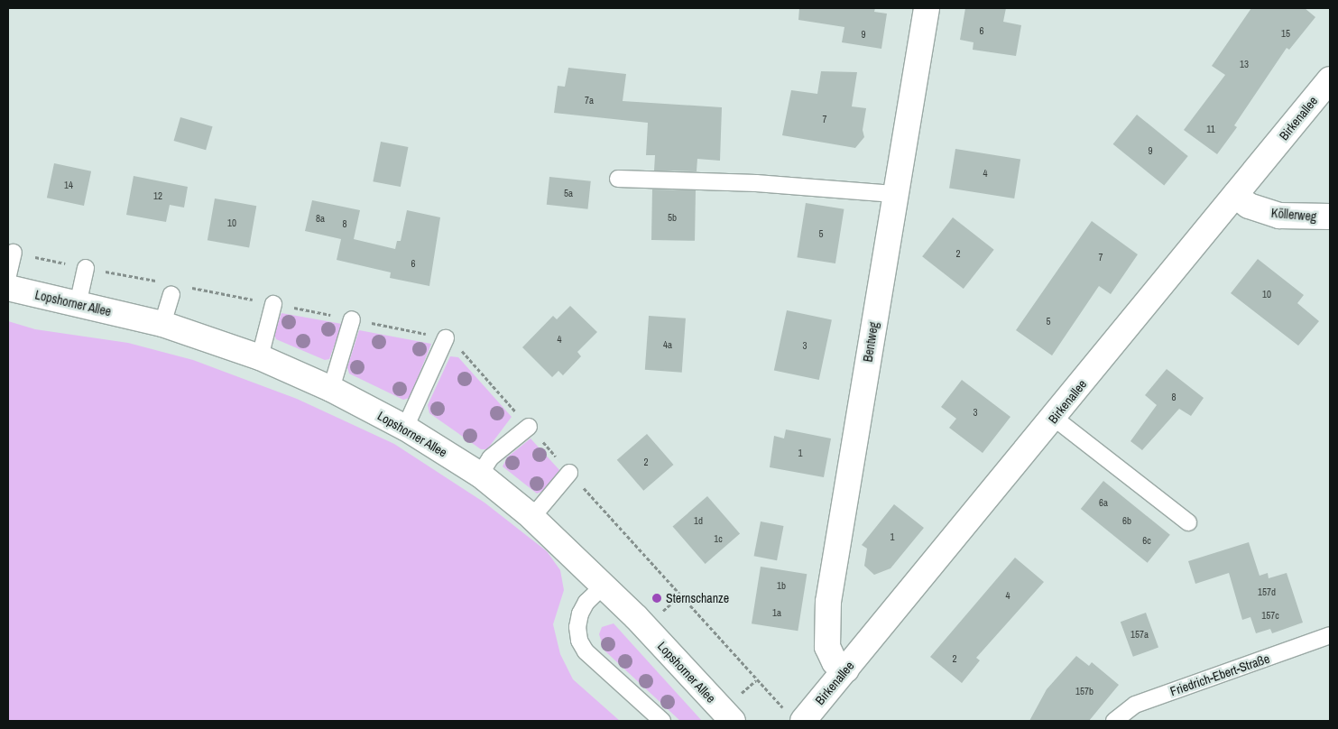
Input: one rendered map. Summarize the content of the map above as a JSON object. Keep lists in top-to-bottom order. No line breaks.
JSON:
{"streets":{"street":["Birkenallee","Köllerweg","Lopshorner Allee","Bentweg"],"lane":["Friedrich-Ebert-Straße"]},"crossings":[["Birkenallee","Köllerweg"],["Birkenallee","Bentweg"]],"places":["Sternschanze"],"house_numbers":["6","15","9","13","7a","7","11","9","4","14","5a","12","5b","8a","10","8","5","2","7","6","10","5","4","4a","3","8","3","1","2","6a","1d","6b","1","1c","6c","1b","157d","4","1a","157c","157a","2","157b"]}
